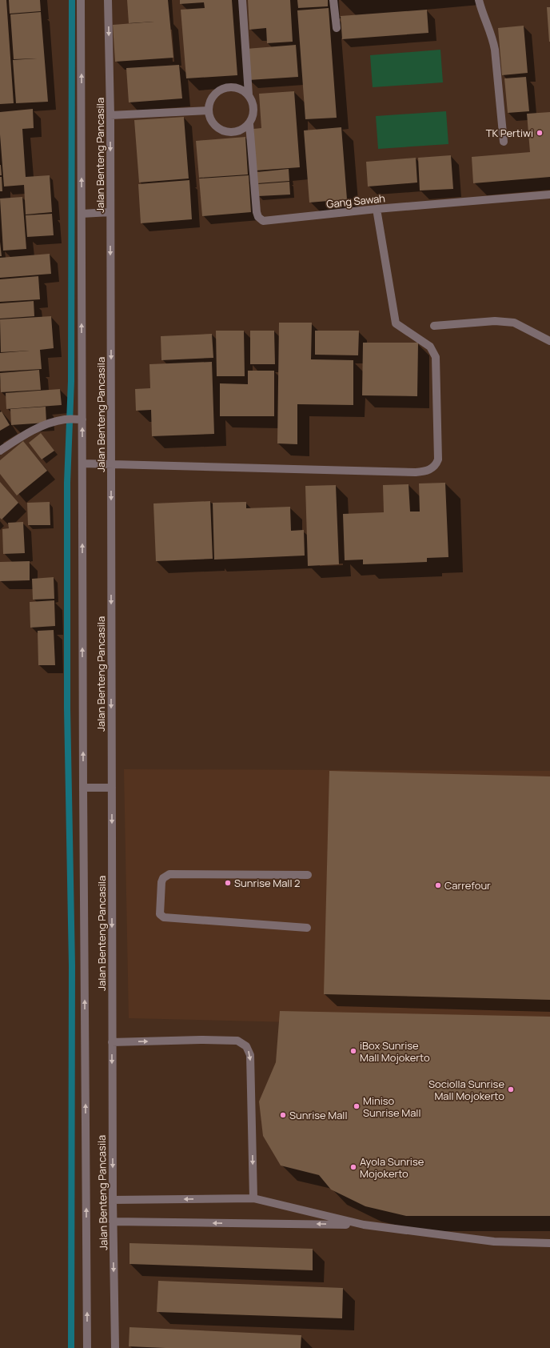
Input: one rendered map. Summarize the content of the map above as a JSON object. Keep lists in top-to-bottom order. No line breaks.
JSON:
{"streets":{"street":["Jalan Benteng Pancasila","Gang Sawah"]},"places":["TK Pertiwi","Sunrise Mall 2","Carrefour","iBox Sunrise Mall Mojokerto","Sociolla Sunrise Mall Mojokerto","Miniso Sunrise Mall","Sunrise Mall","Ayola Sunrise Mojokerto"]}
